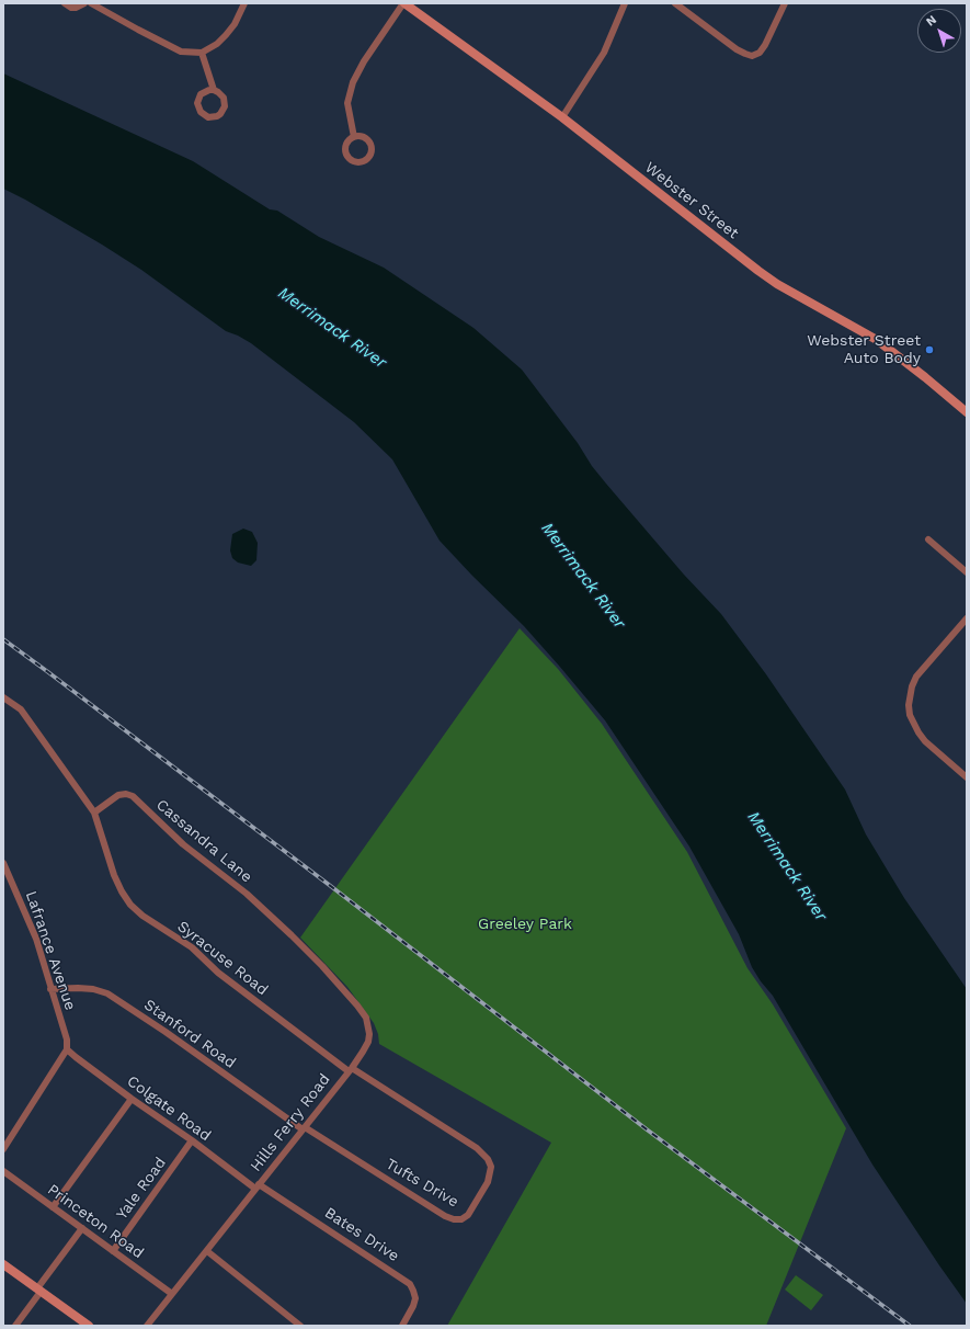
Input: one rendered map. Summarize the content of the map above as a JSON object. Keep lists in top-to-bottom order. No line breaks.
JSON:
{"streets":{"main road":["Webster Street"],"street":["Cassandra Lane","Lafrance Avenue","Syracuse Road","Stanford Road","Colgate Road","Hills Ferry Road","Tufts Drive","Yale Road","Princeton Road","Bates Drive"]},"crossings":[["Cassandra Lane","Syracuse Road"],["Cassandra Lane","Hills Ferry Road"],["Lafrance Avenue","Stanford Road"],["Lafrance Avenue","Colgate Road"],["Syracuse Road","Hills Ferry Road"],["Syracuse Road","Tufts Drive"],["Stanford Road","Hills Ferry Road"],["Stanford Road","Tufts Drive"],["Colgate Road","Hills Ferry Road"],["Colgate Road","Yale Road"],["Colgate Road","Bates Drive"],["Hills Ferry Road","Tufts Drive"],["Hills Ferry Road","Princeton Road"],["Hills Ferry Road","Bates Drive"],["Yale Road","Princeton Road"]],"water":["Merrimack River"],"parks":["Greeley Park"],"places":["Webster Street Auto Body"],"north":"top left"}
